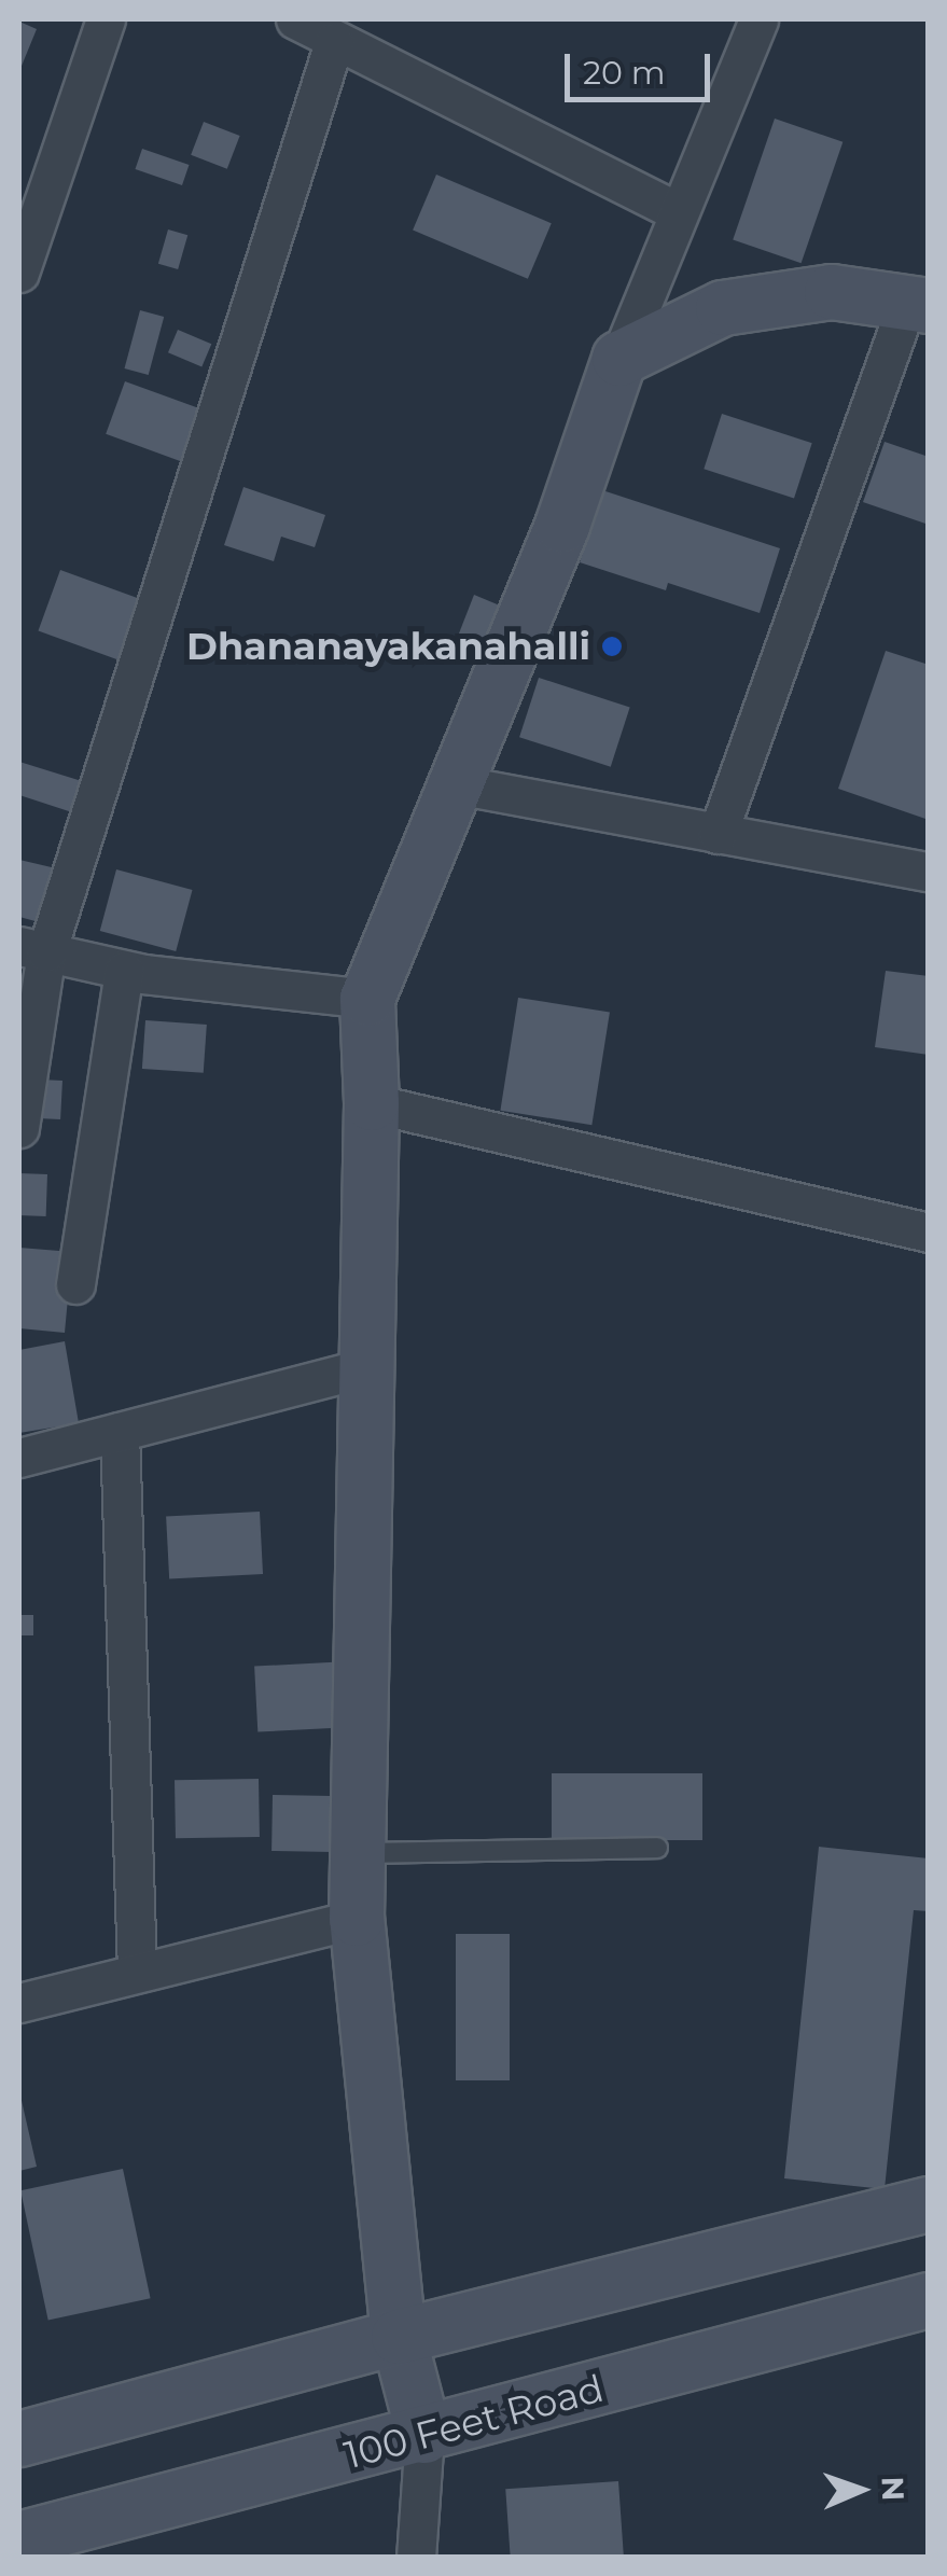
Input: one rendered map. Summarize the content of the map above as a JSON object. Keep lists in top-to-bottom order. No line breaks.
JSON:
{"streets":{"street":["100 Feet Road"]},"places":["Dhananayakanahalli"],"scale_bar":"20 m","north":"right"}
